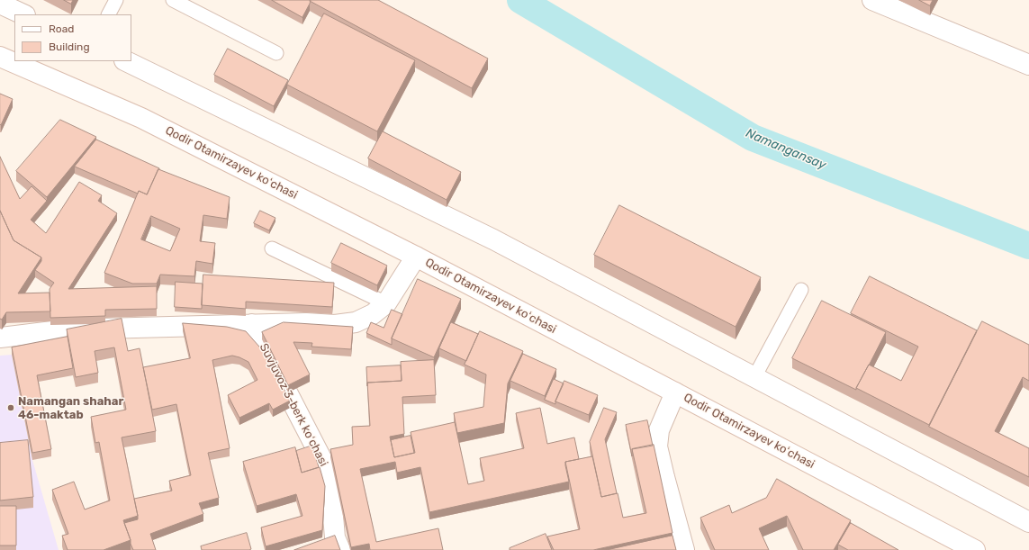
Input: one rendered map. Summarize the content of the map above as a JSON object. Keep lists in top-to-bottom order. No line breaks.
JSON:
{"streets":{"street":["Qodir Otamirzayev koʻchasi","Suvjuvoz 3-berk koʻchasi"]},"water":["Namangansay"],"places":["Namangan shahar 46-maktab"],"legend":["Road","Building"]}
